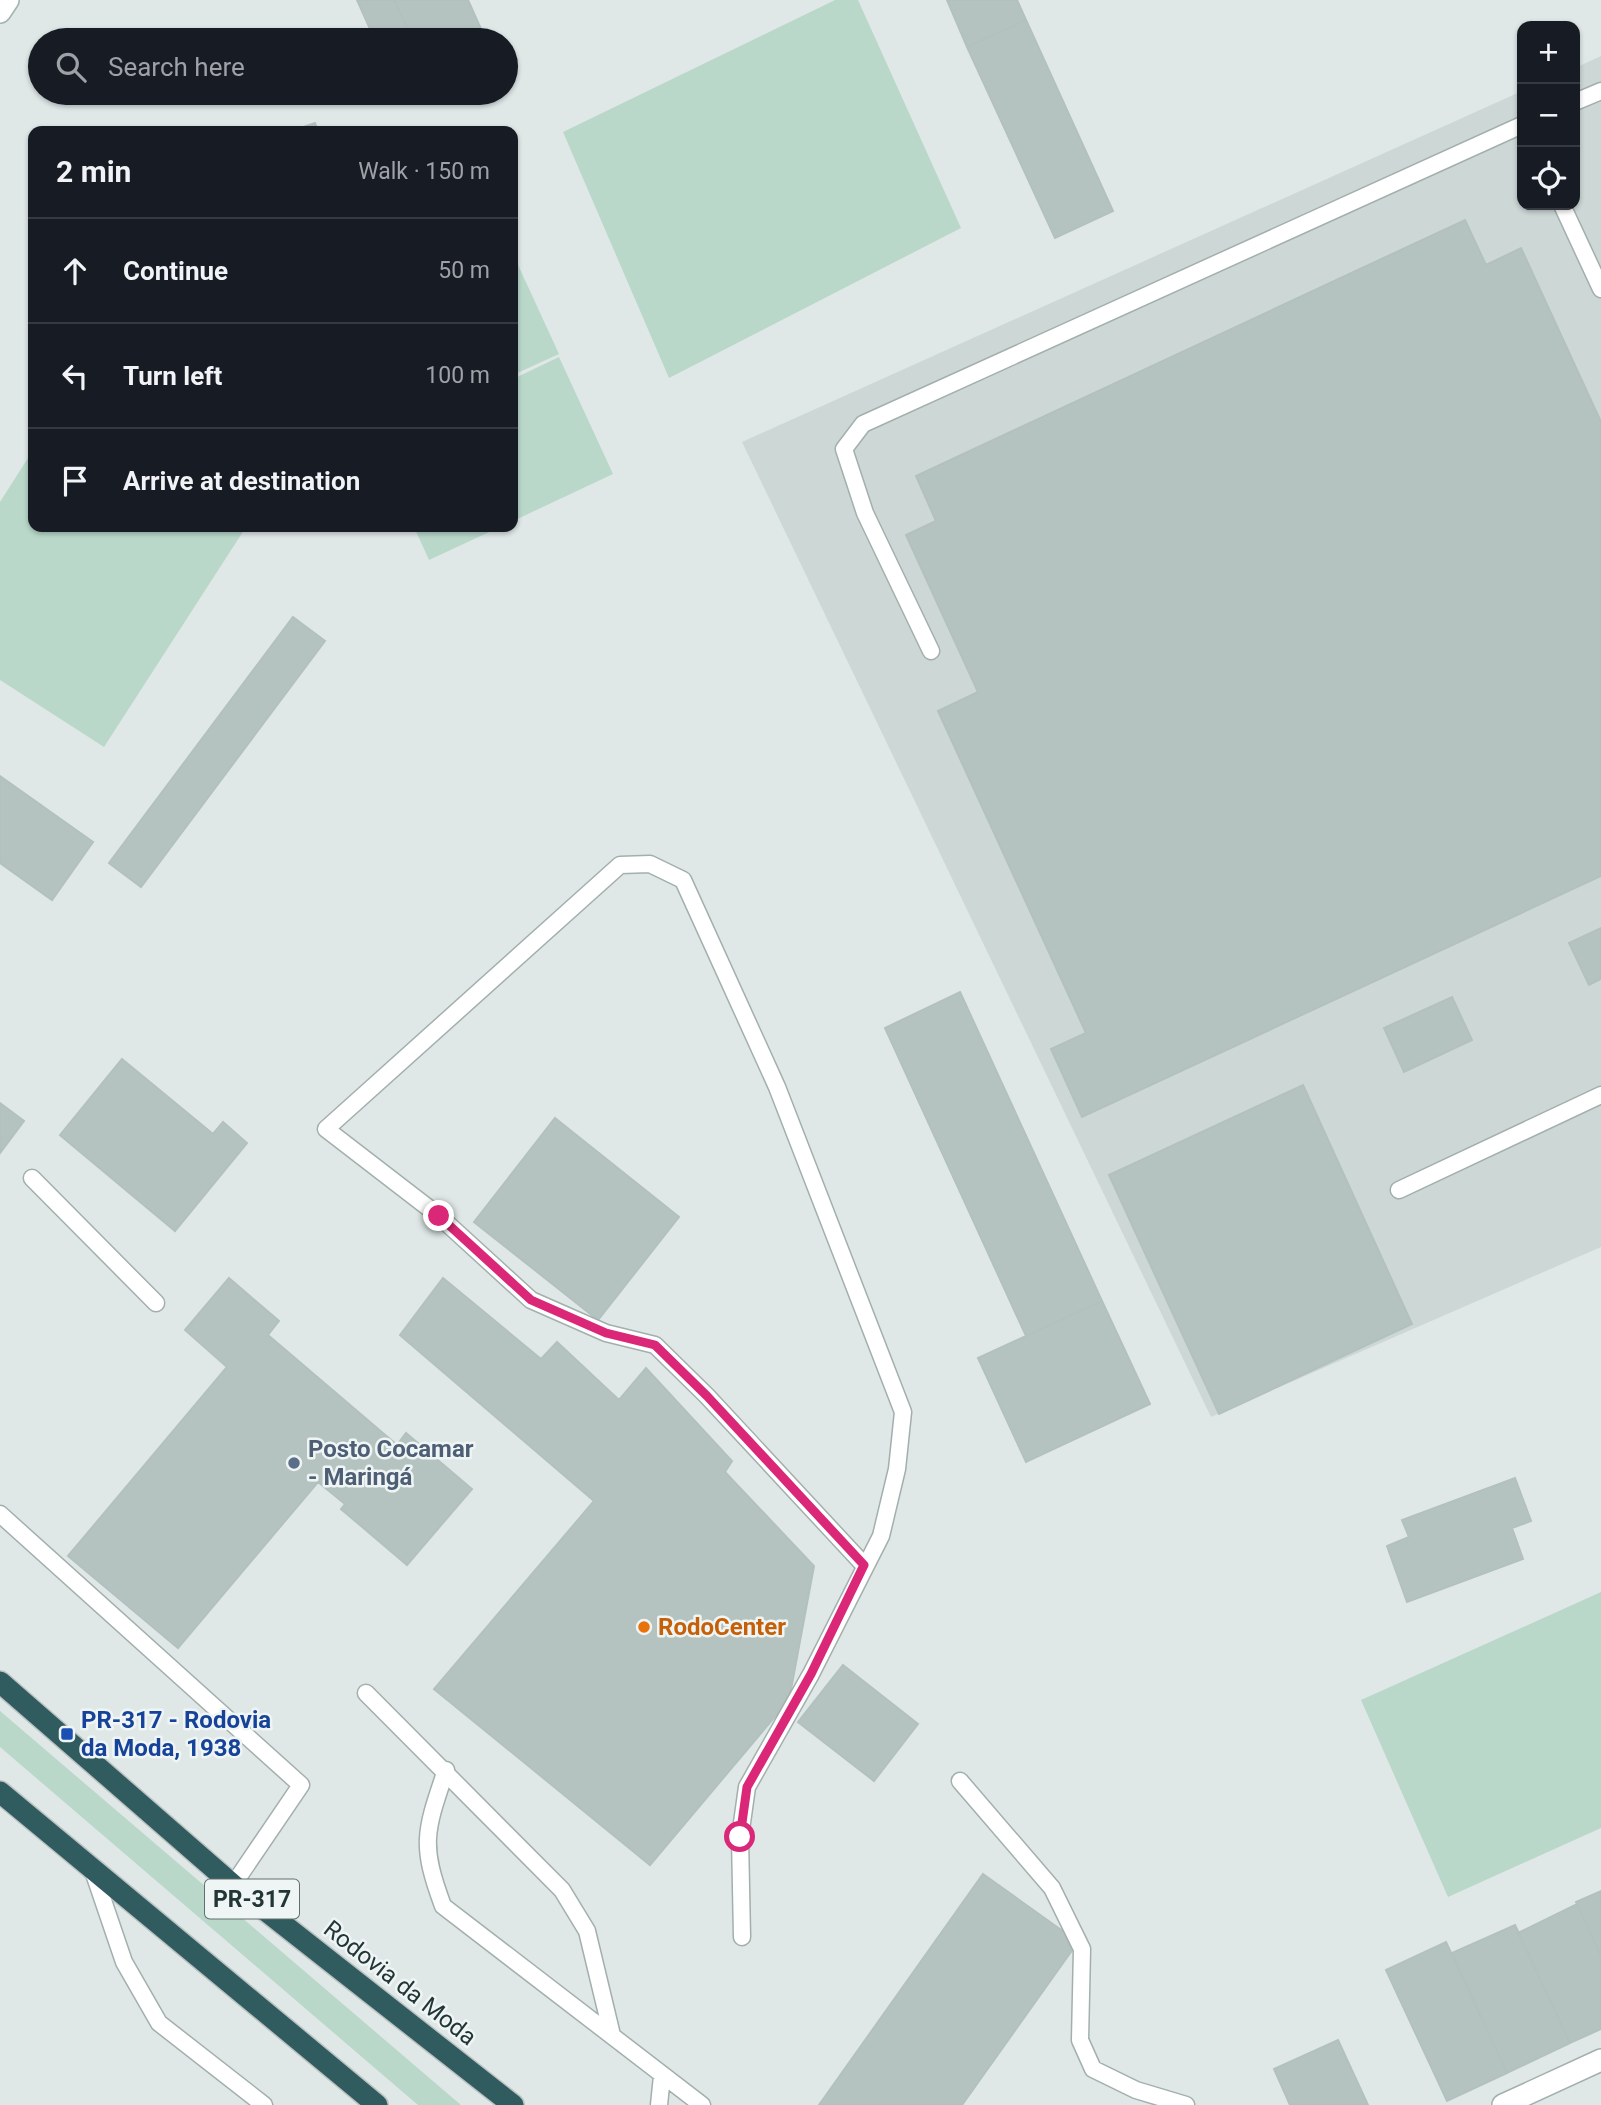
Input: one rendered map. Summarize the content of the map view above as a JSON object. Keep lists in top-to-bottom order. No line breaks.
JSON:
{"streets":{"highway":["PR-317","Rodovia da Moda"]},"places":{"other":["Posto Cocamar - Maringá","RodoCenter"],"transit":["PR-317 - Rodovia da Moda, 1938"]},"page":{"map_buttons":["+","−"],"search":"Search here","heading":["2 min","Walk · 150 m"],"list":[["Continue","50 m"],["Turn left","100 m"],"Arrive at destination"]}}
